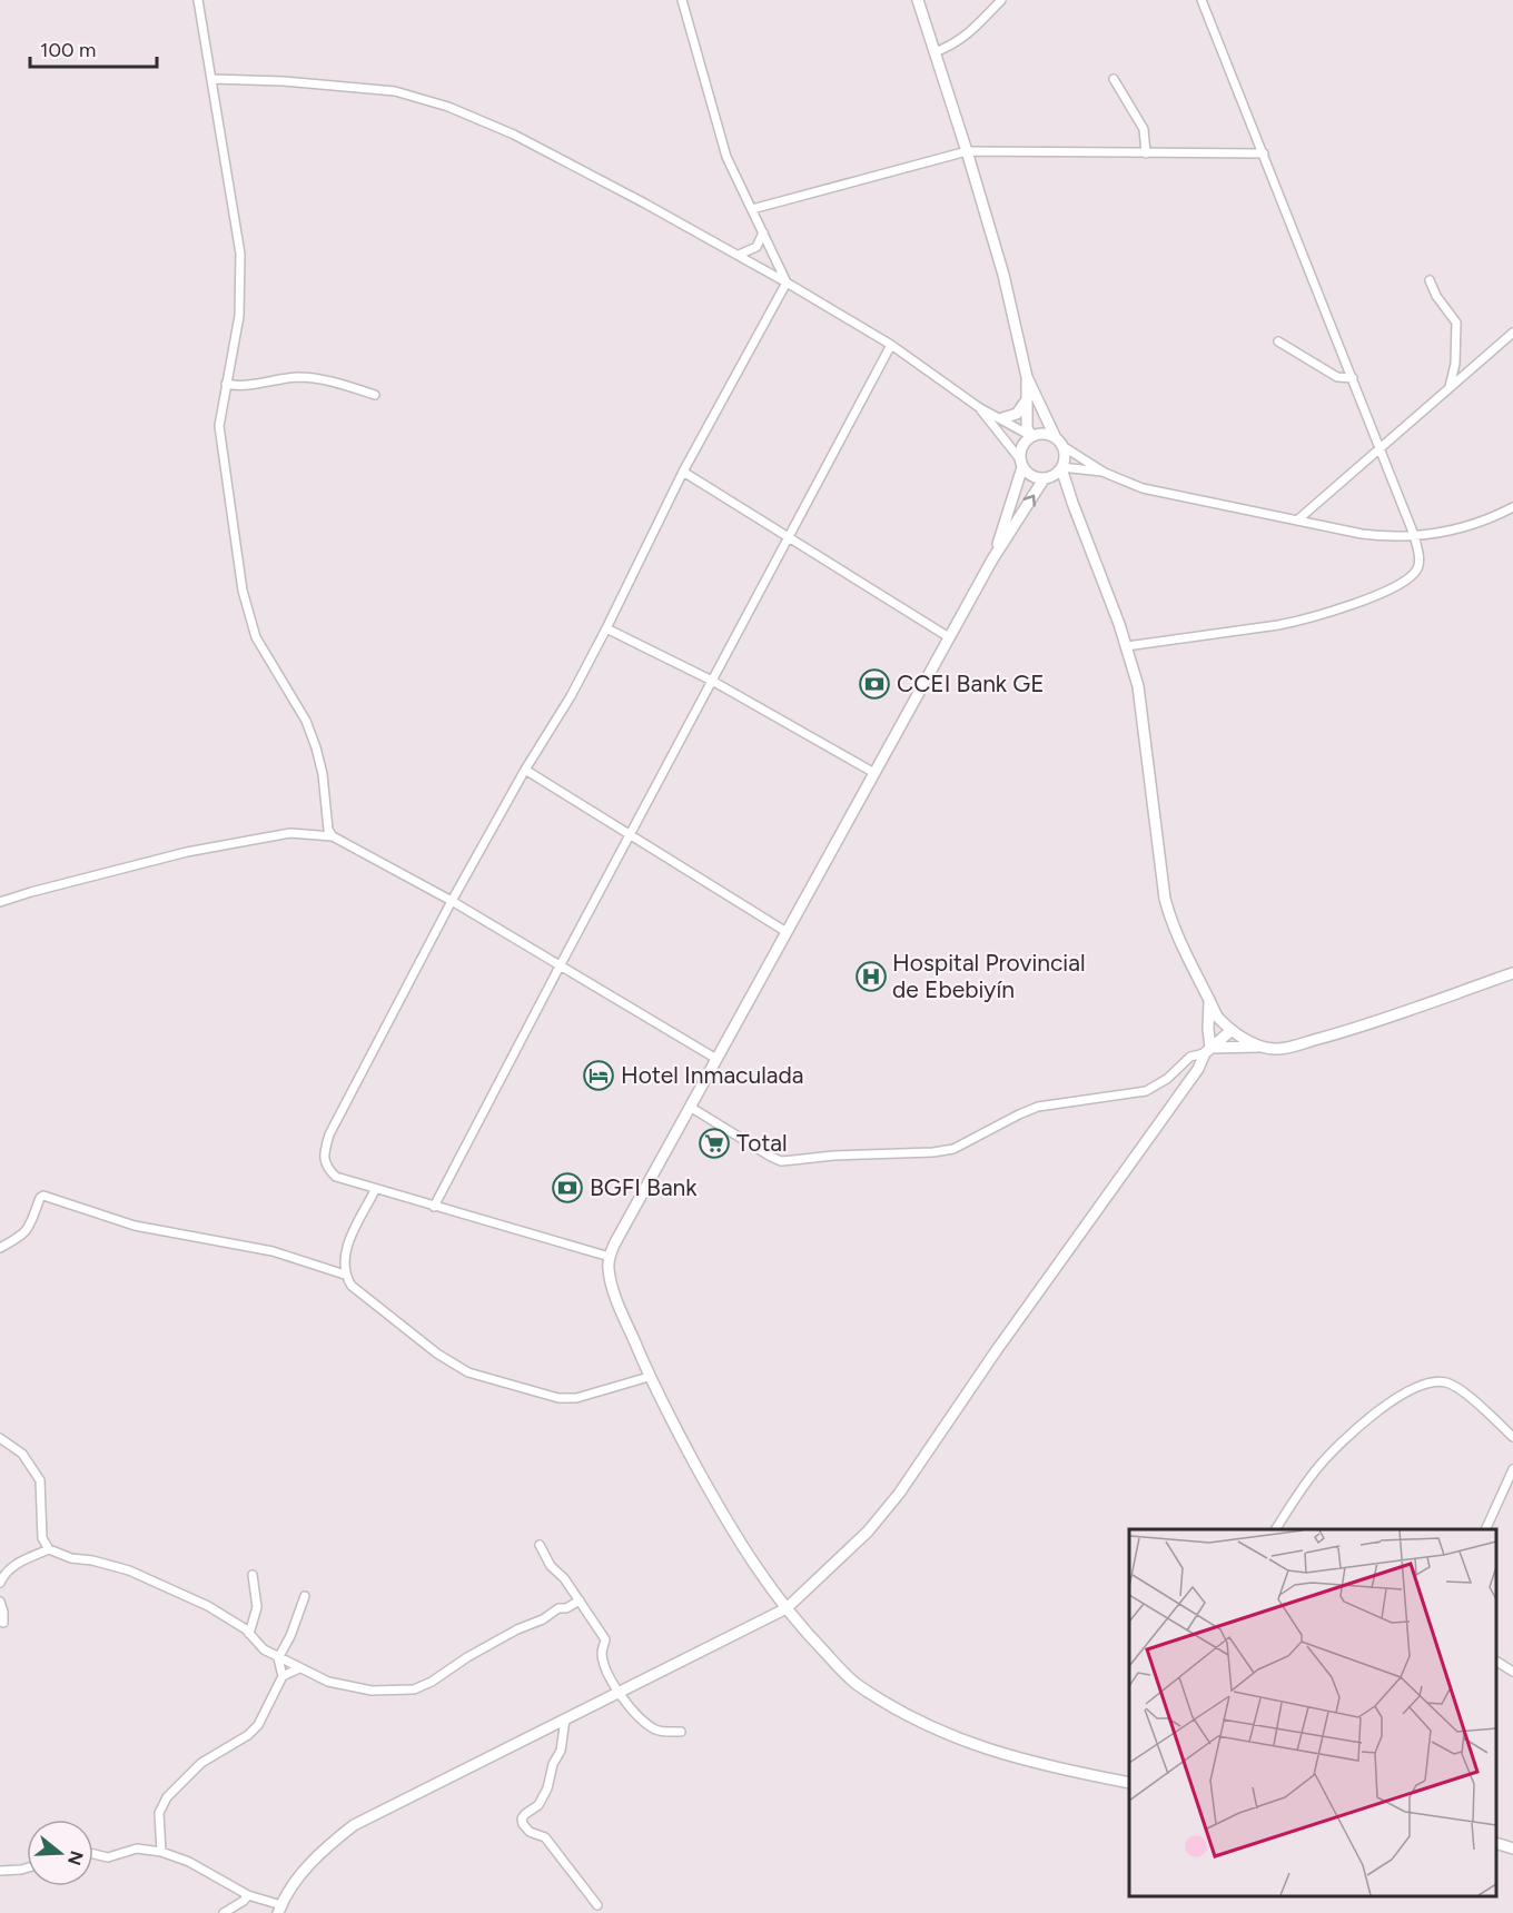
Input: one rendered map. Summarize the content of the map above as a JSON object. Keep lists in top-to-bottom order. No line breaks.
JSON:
{"places":{"bank":["CCEI Bank GE","BGFI Bank"],"hospital":["Hospital Provincial de Ebebiyín"],"hotel":["Hotel Inmaculada"],"supermarket":["Total"]},"scale_bar":"100 m","north":"right"}
